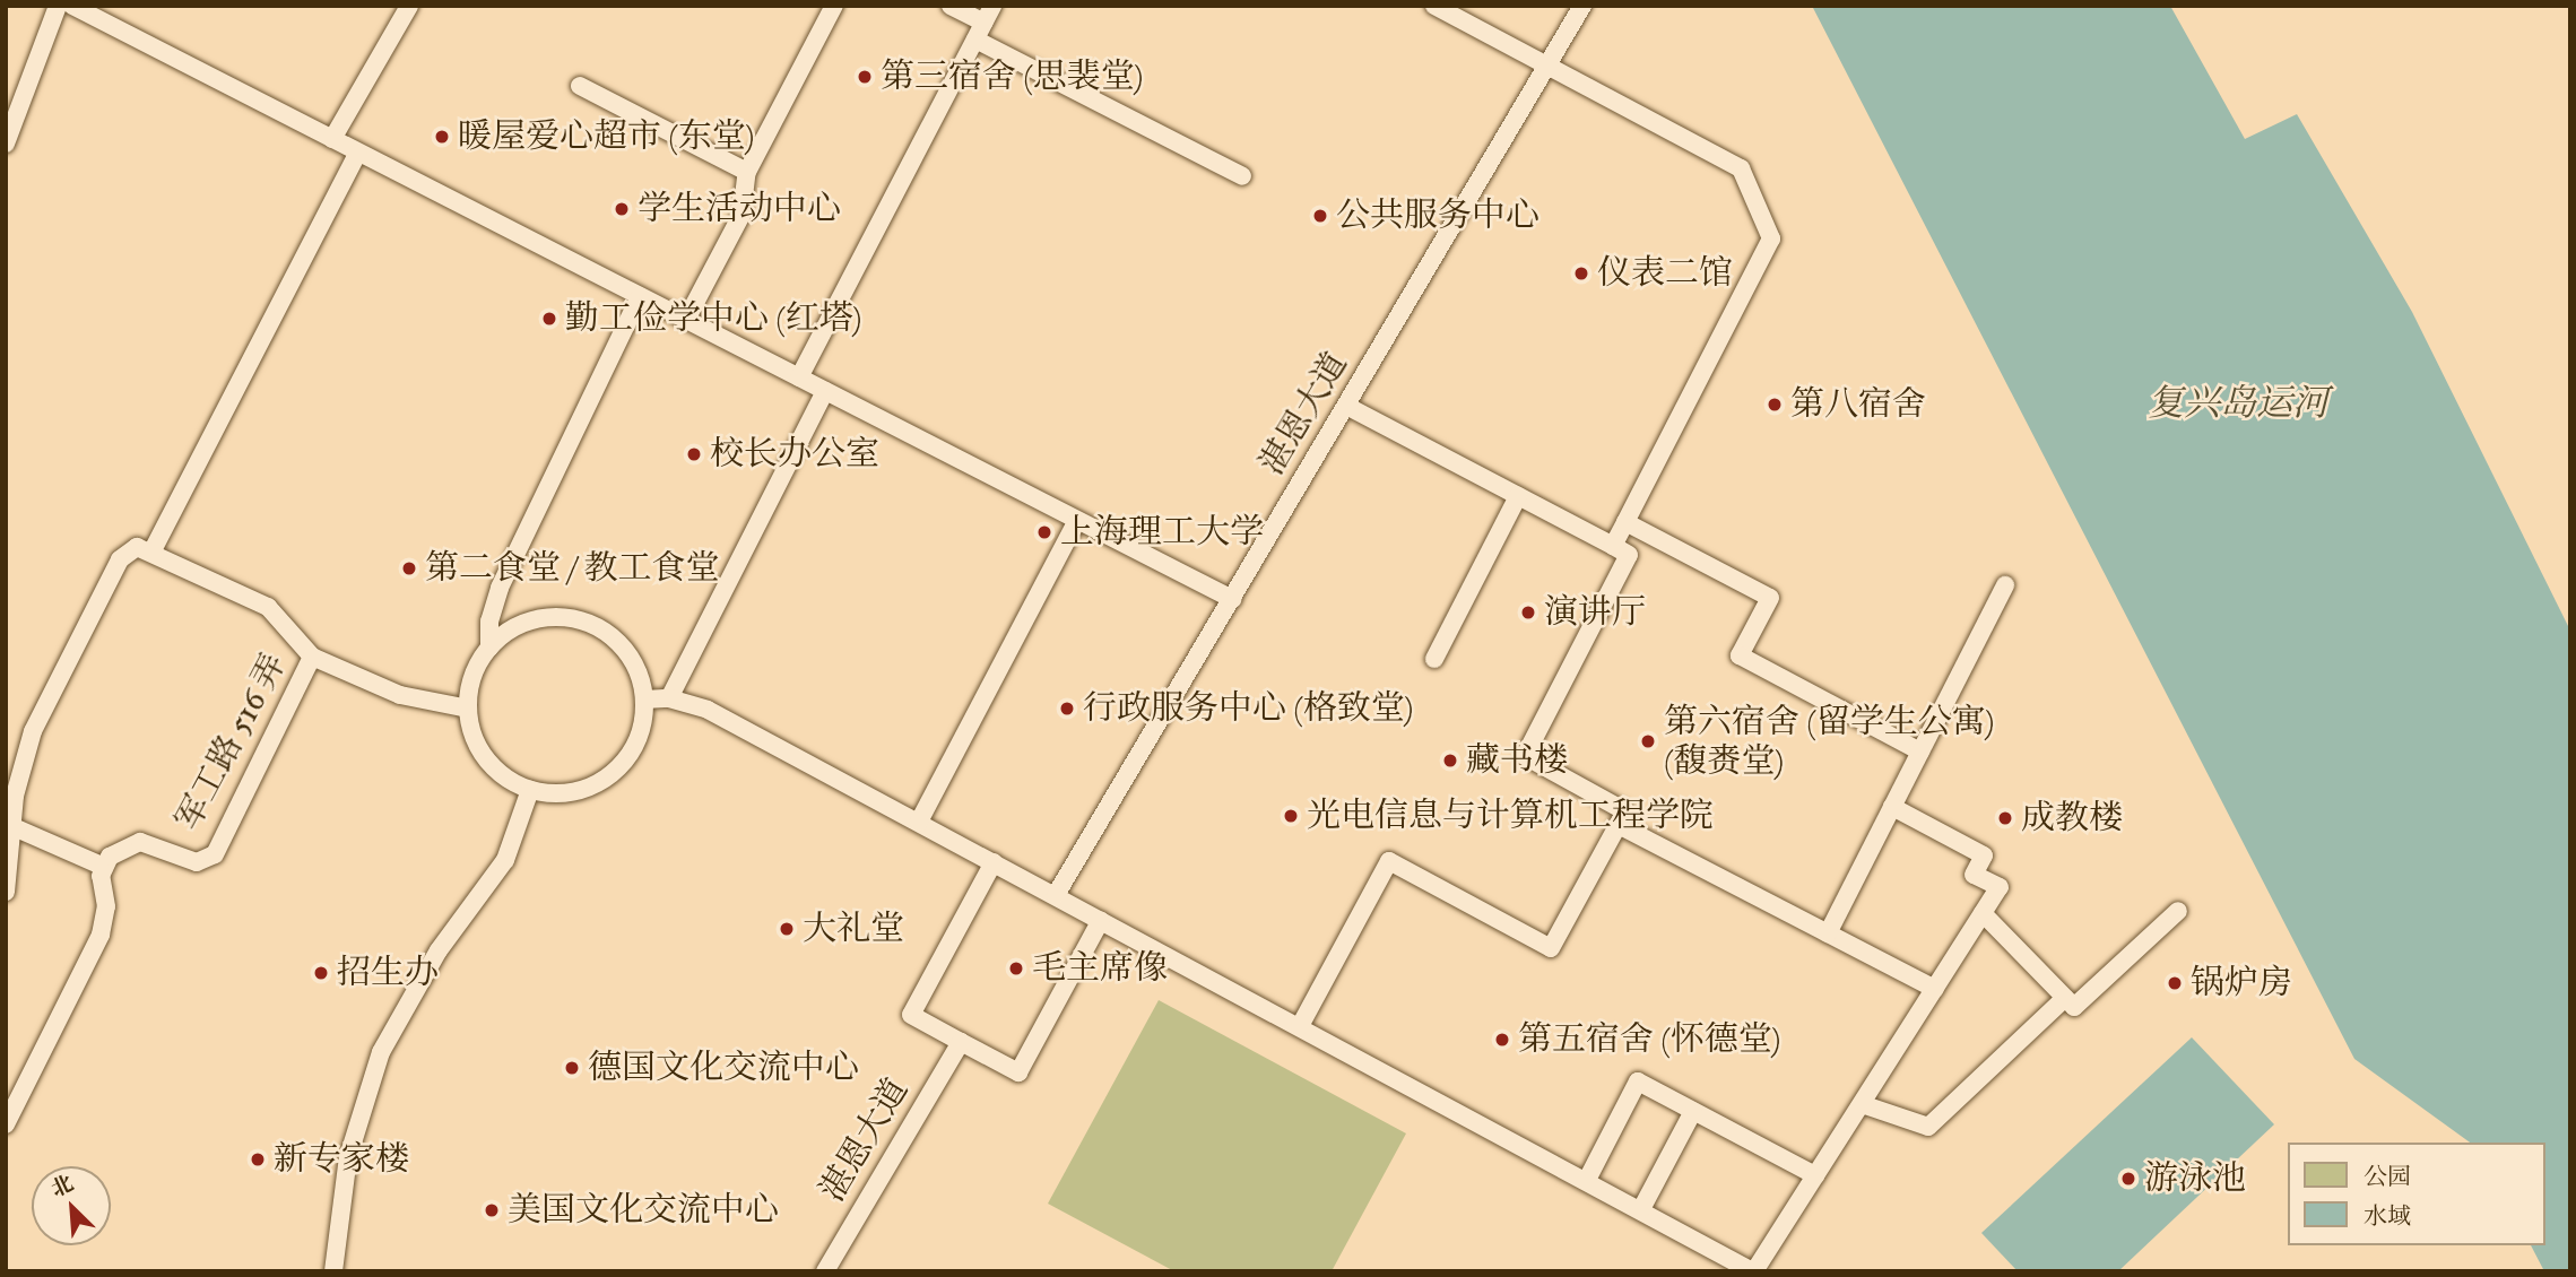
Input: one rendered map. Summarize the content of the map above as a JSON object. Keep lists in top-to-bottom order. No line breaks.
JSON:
{"streets":{"lane":["湛恩大道","军工路 516 弄"]},"water":["复兴岛运河"],"places":["第三宿舍 (思裴堂)","暖屋爱心超市 (东堂)","学生活动中心","公共服务中心","仪表二馆","勤工俭学中心 (红塔)","第八宿舍","校长办公室","上海理工大学","第二食堂 / 教工食堂","演讲厅","行政服务中心 (格致堂)","第六宿舍 (留学生公寓) (馥赉堂)","藏书楼","光电信息与计算机工程学院","成教楼","大礼堂","毛主席像","招生办","锅炉房","第五宿舍 (怀德堂)","德国文化交流中心","新专家楼","游泳池","美国文化交流中心"],"legend":["公园","水域"],"north":"top left"}
